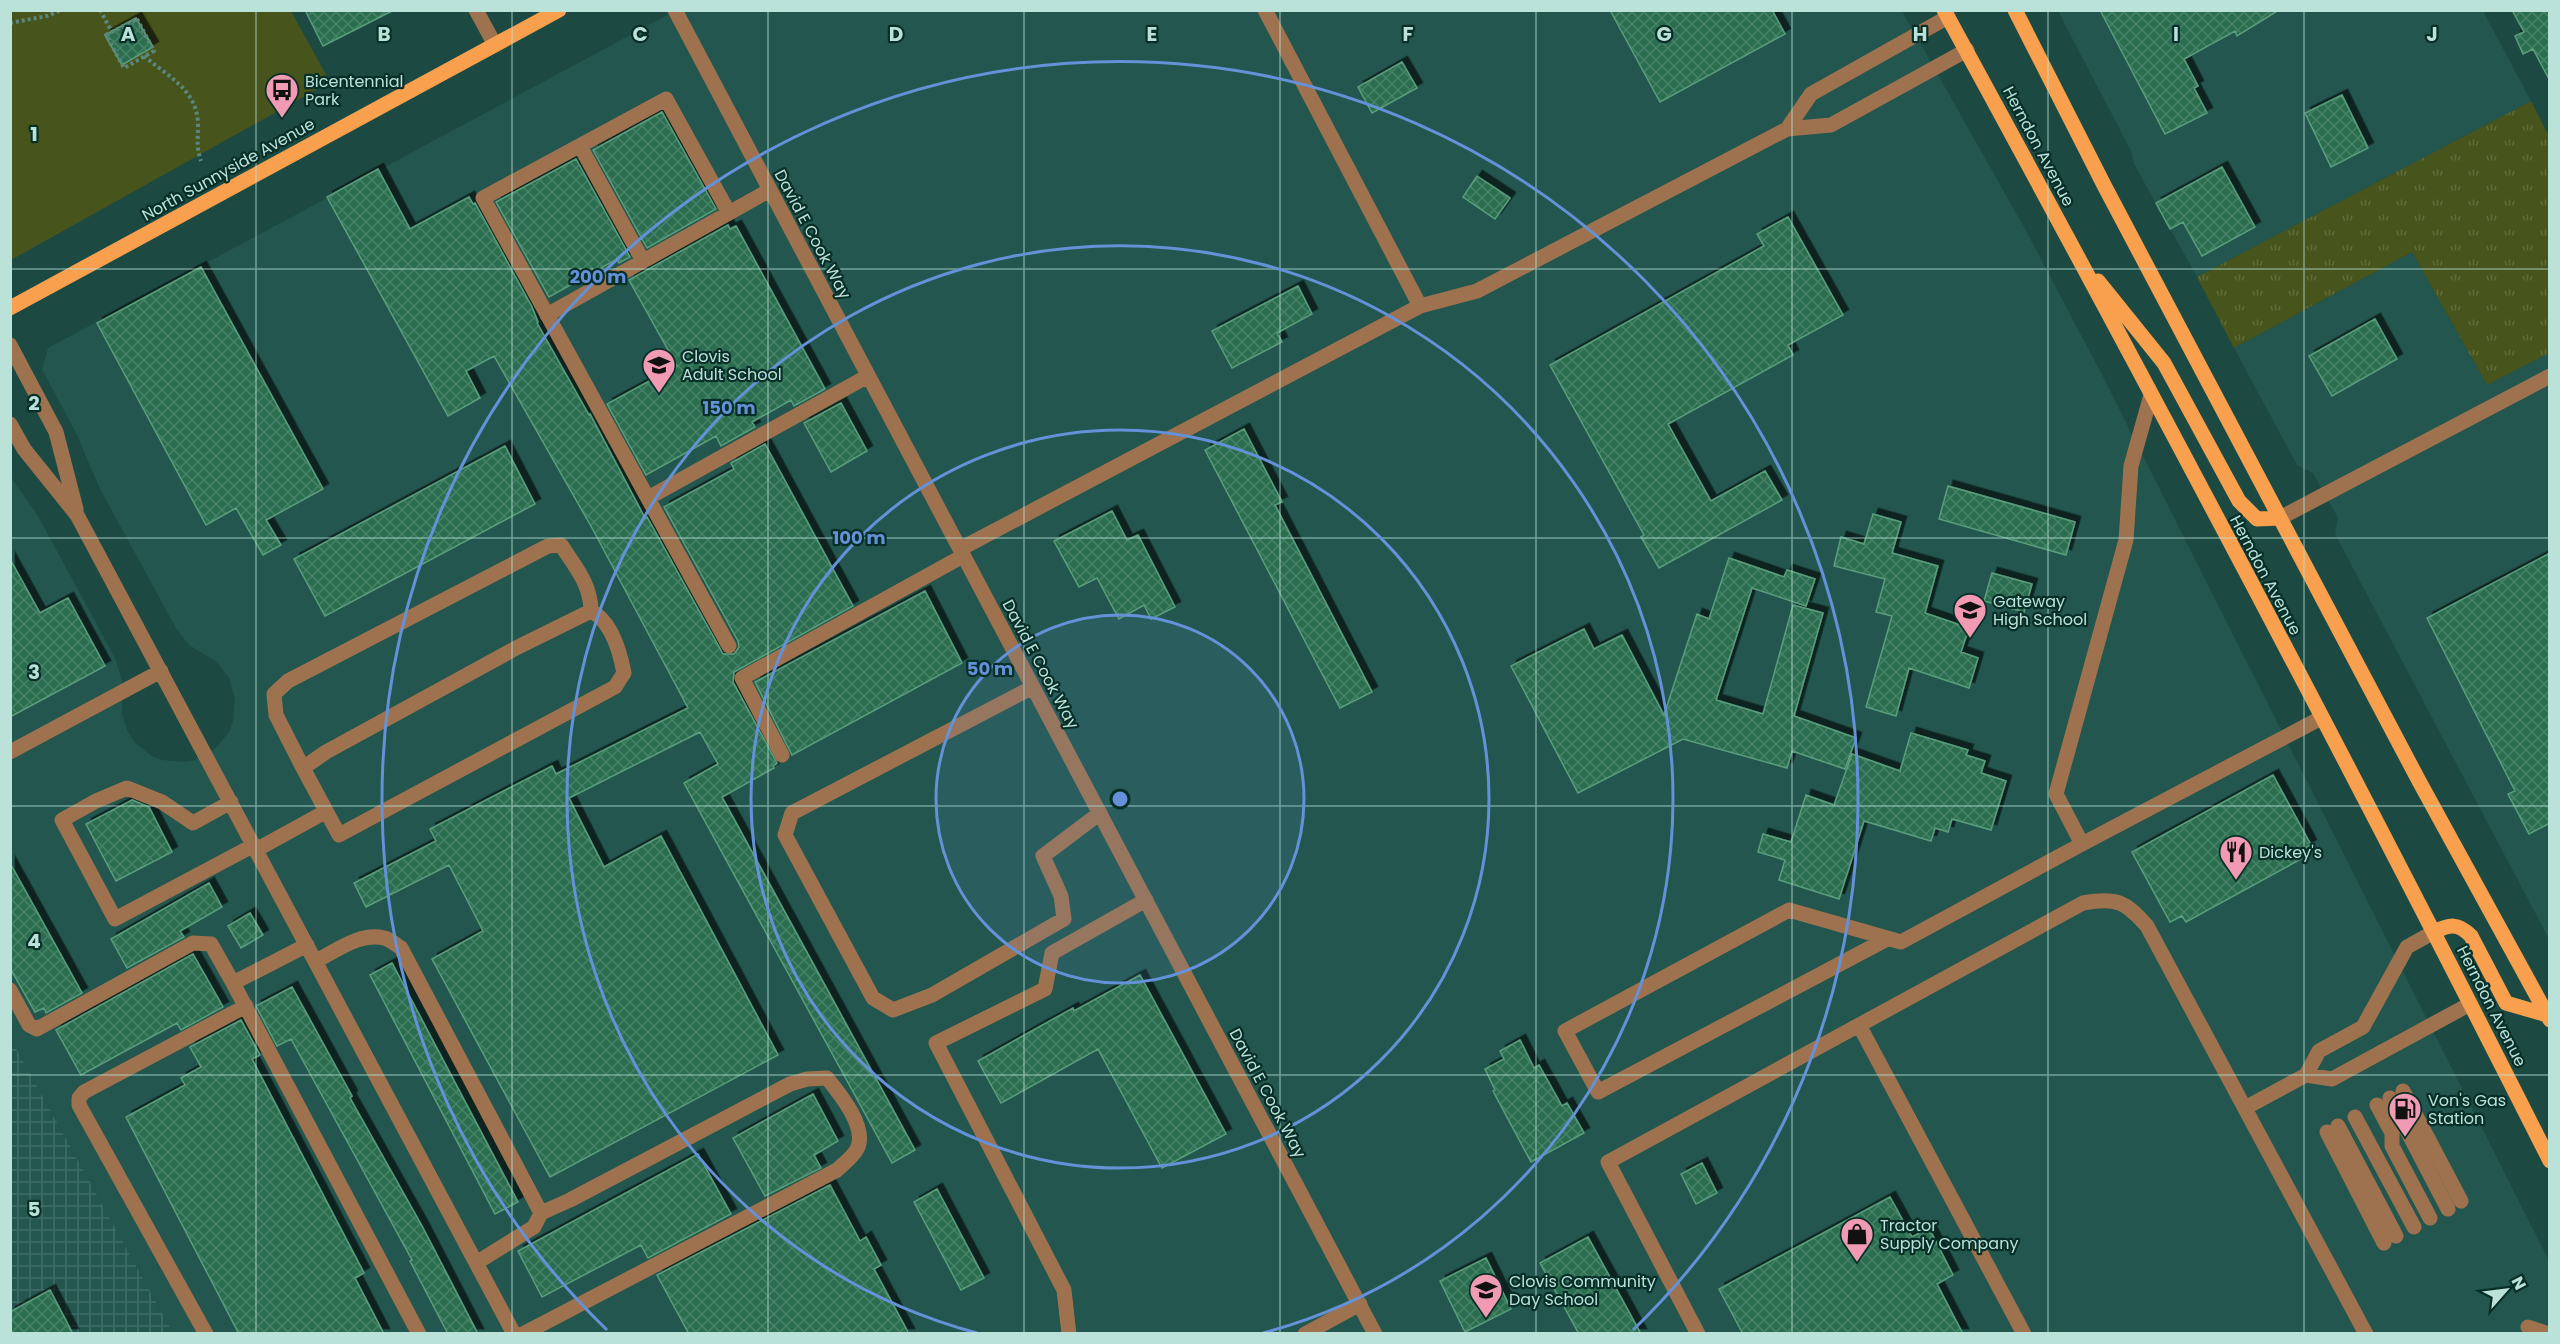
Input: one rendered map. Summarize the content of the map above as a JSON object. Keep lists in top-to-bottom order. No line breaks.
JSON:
{"streets":{"main road":["Herndon Avenue","North Sunnyside Avenue"],"street":["David E Cook Way"]},"places":{"bus stop":["Bicentennial Park"],"school or university":["Clovis Adult School","Gateway High School","Clovis Community Day School"],"restaurant":["Dickey's"],"fuel station":["Von's Gas Station"],"shop":["Tractor Supply Company"]},"north":"top right","grid":{"columns":["A","B","C","D","E","F","G","H","I","J"],"rows":["1","2","3","4","5"]},"rings":["200 m","150 m","100 m","50 m"]}
